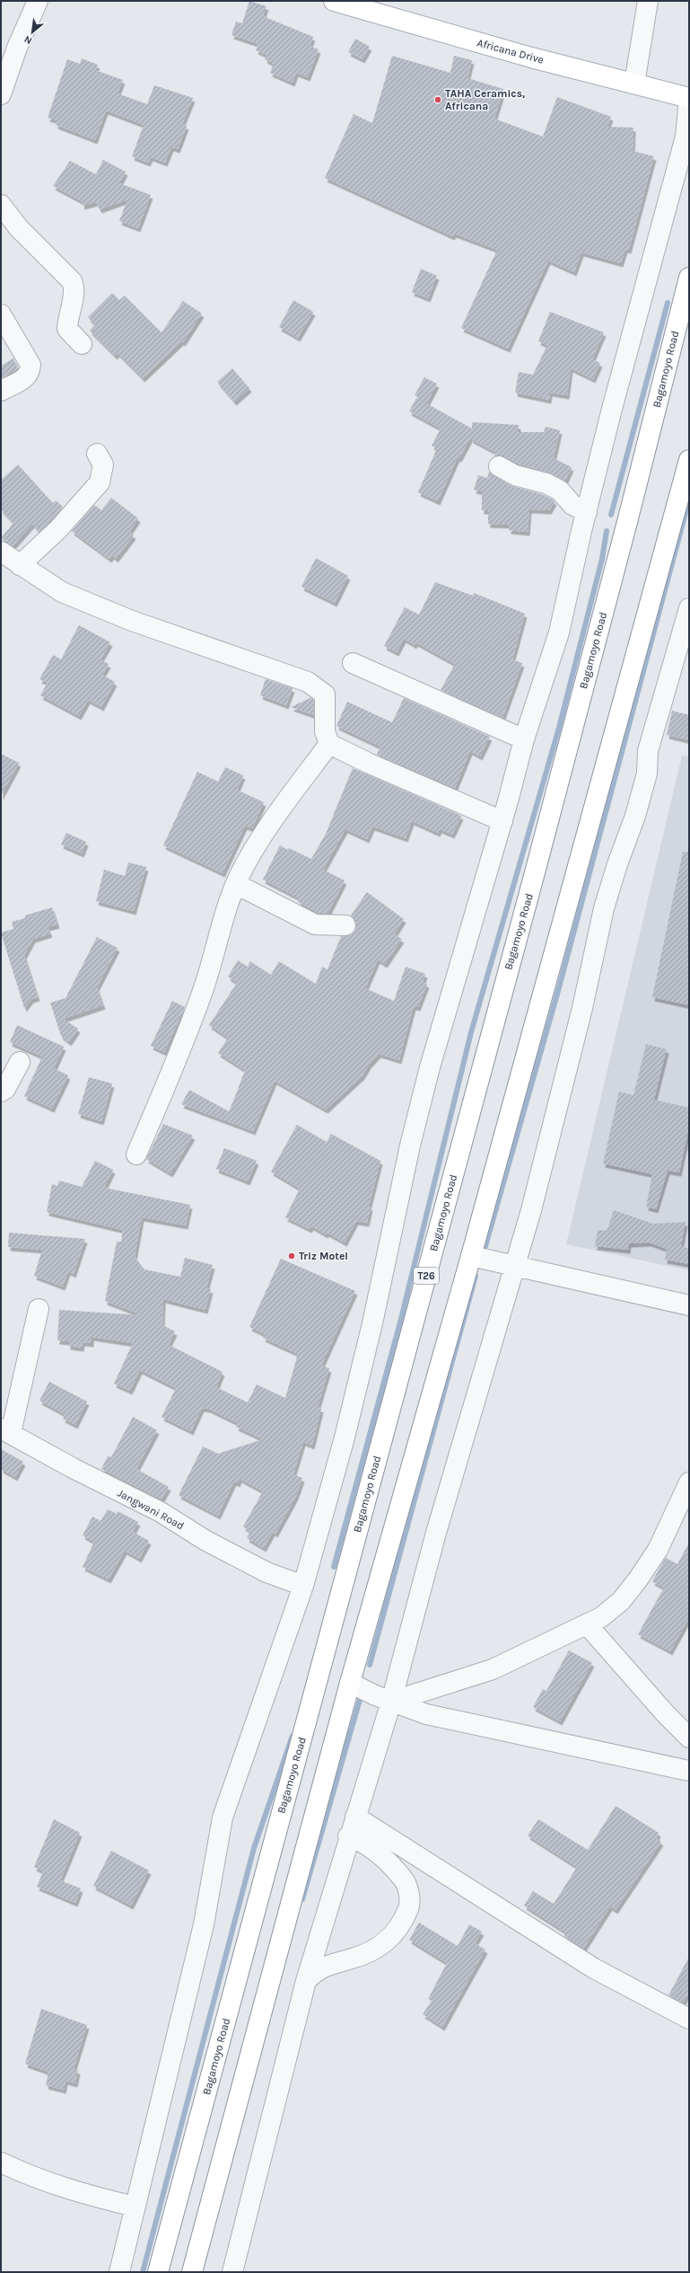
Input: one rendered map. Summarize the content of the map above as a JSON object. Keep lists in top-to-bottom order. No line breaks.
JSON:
{"streets":{"main road":["Africana Drive","Bagamoyo Road","T26"],"street":["Jangwani Road"]},"places":["TAHA Ceramics, Africana","Triz Motel"],"north":"bottom left"}
